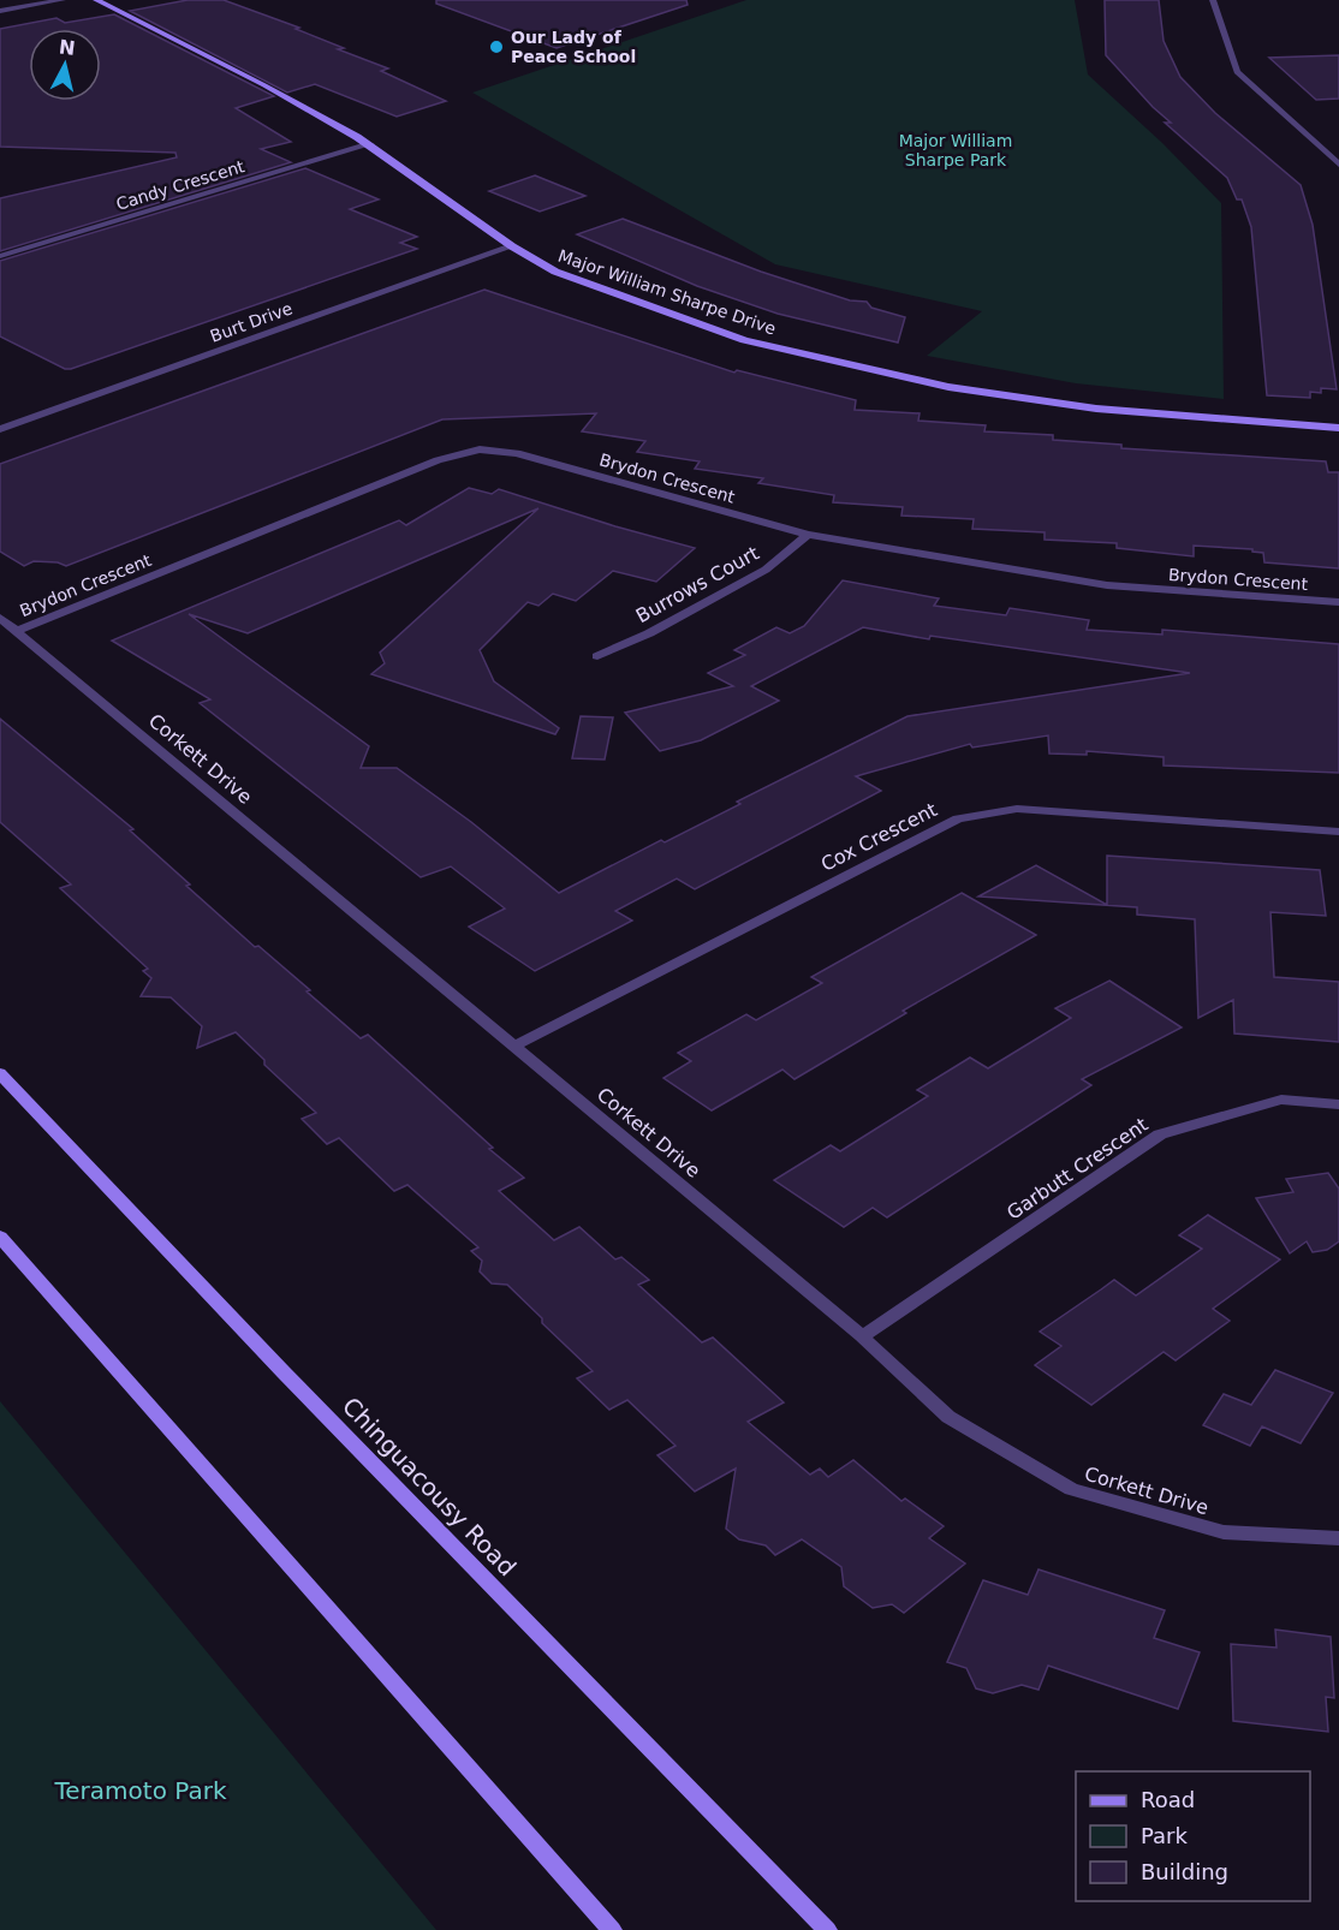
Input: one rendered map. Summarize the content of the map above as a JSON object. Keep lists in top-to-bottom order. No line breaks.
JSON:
{"streets":{"street":["Candy Crescent","Major William Sharpe Drive","Burt Drive","Brydon Crescent","Burrows Court","Corkett Drive","Cox Crescent","Garbutt Crescent","Chinguacousy Road"]},"crossings":[["Candy Crescent","Major William Sharpe Drive"],["Major William Sharpe Drive","Burt Drive"],["Brydon Crescent","Burrows Court"],["Brydon Crescent","Corkett Drive"],["Corkett Drive","Cox Crescent"],["Corkett Drive","Garbutt Crescent"]],"parks":["Major William Sharpe Park","Teramoto Park"],"places":["Our Lady of Peace School"],"legend":["Road","Park","Building"],"north":"top"}
